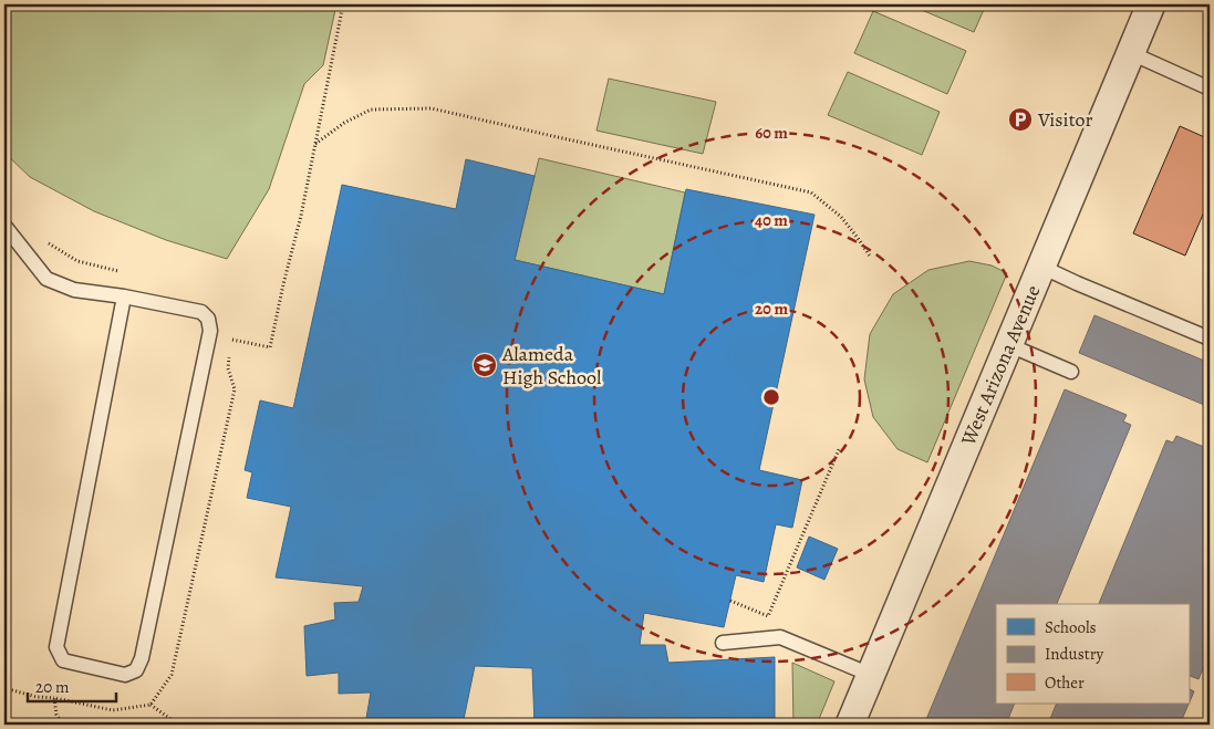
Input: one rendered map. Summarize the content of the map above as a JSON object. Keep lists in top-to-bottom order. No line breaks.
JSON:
{"streets":{"street":["West Arizona Avenue"]},"places":{"parking":["Visitor"],"school or university":["Alameda High School"]},"legend":["Schools","Industry","Other"],"scale_bar":"20 m","rings":["60 m","40 m","20 m"]}
